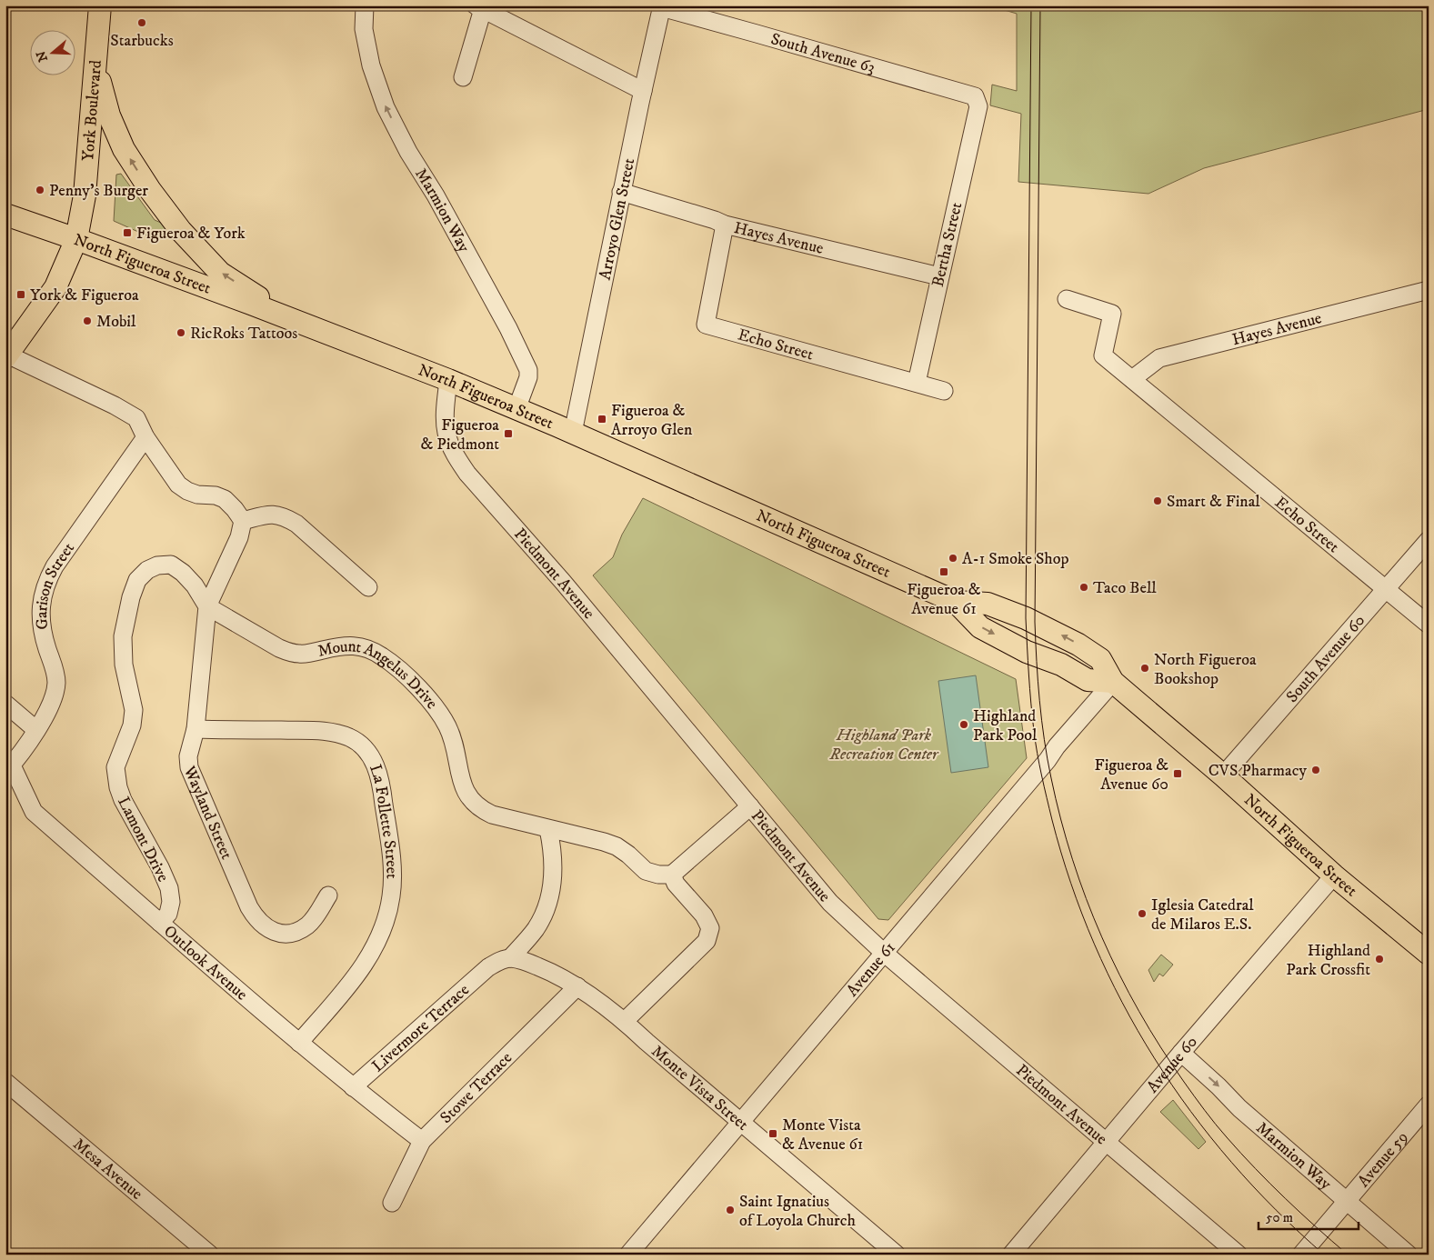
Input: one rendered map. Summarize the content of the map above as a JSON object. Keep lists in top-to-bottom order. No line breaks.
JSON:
{"streets":{"main road":["York Boulevard","North Figueroa Street"],"street":["South Avenue 63","Marmion Way","Arroyo Glen Street","Hayes Avenue","Bertha Street","Echo Street","Piedmont Avenue","Garison Street","South Avenue 60","Mount Angelus Drive","Wayland Street","La Follette Street","Lamont Drive","Outlook Avenue","Avenue 61","Livermore Terrace","Avenue 60","Monte Vista Street","Stowe Terrace","Avenue 59","Mesa Avenue"]},"crossings":[["South Avenue 63","Arroyo Glen Street"],["South Avenue 63","Bertha Street"],["York Boulevard","North Figueroa Street"],["Marmion Way","North Figueroa Street"],["Marmion Way","Avenue 60"],["Marmion Way","Avenue 59"],["Arroyo Glen Street","Hayes Avenue"],["Arroyo Glen Street","North Figueroa Street"],["Hayes Avenue","Bertha Street"],["Hayes Avenue","Echo Street"],["Bertha Street","Echo Street"],["North Figueroa Street","Piedmont Avenue"],["North Figueroa Street","South Avenue 60"],["North Figueroa Street","Avenue 61"],["North Figueroa Street","Avenue 60"],["Echo Street","South Avenue 60"],["Piedmont Avenue","Avenue 61"],["Piedmont Avenue","Avenue 60"],["Garison Street","Outlook Avenue"],["Mount Angelus Drive","Wayland Street"],["Mount Angelus Drive","Lamont Drive"],["Wayland Street","La Follette Street"],["Wayland Street","Lamont Drive"],["La Follette Street","Outlook Avenue"],["Lamont Drive","Outlook Avenue"],["Outlook Avenue","Livermore Terrace"],["Outlook Avenue","Stowe Terrace"],["Avenue 61","Monte Vista Street"],["Livermore Terrace","Monte Vista Street"],["Monte Vista Street","Stowe Terrace"]],"parks":["Highland Park Recreation Center"],"places":{"other":["Starbucks","Penny's Burger","Mobil","RicRoks Tattoos","Smart & Final","A-1 Smoke Shop","Taco Bell","North Figueroa Bookshop","Highland Park Pool","CVS Pharmacy","Iglesia Catedral de Milaros E.S.","Highland Park Crossfit","Saint Ignatius of Loyola Church"],"transit":["Figueroa & York","York & Figueroa","Figueroa & Arroyo Glen","Figueroa & Piedmont","Figueroa & Avenue 61","Figueroa & Avenue 60","Monte Vista & Avenue 61"]},"scale_bar":"50 m","north":"left"}
